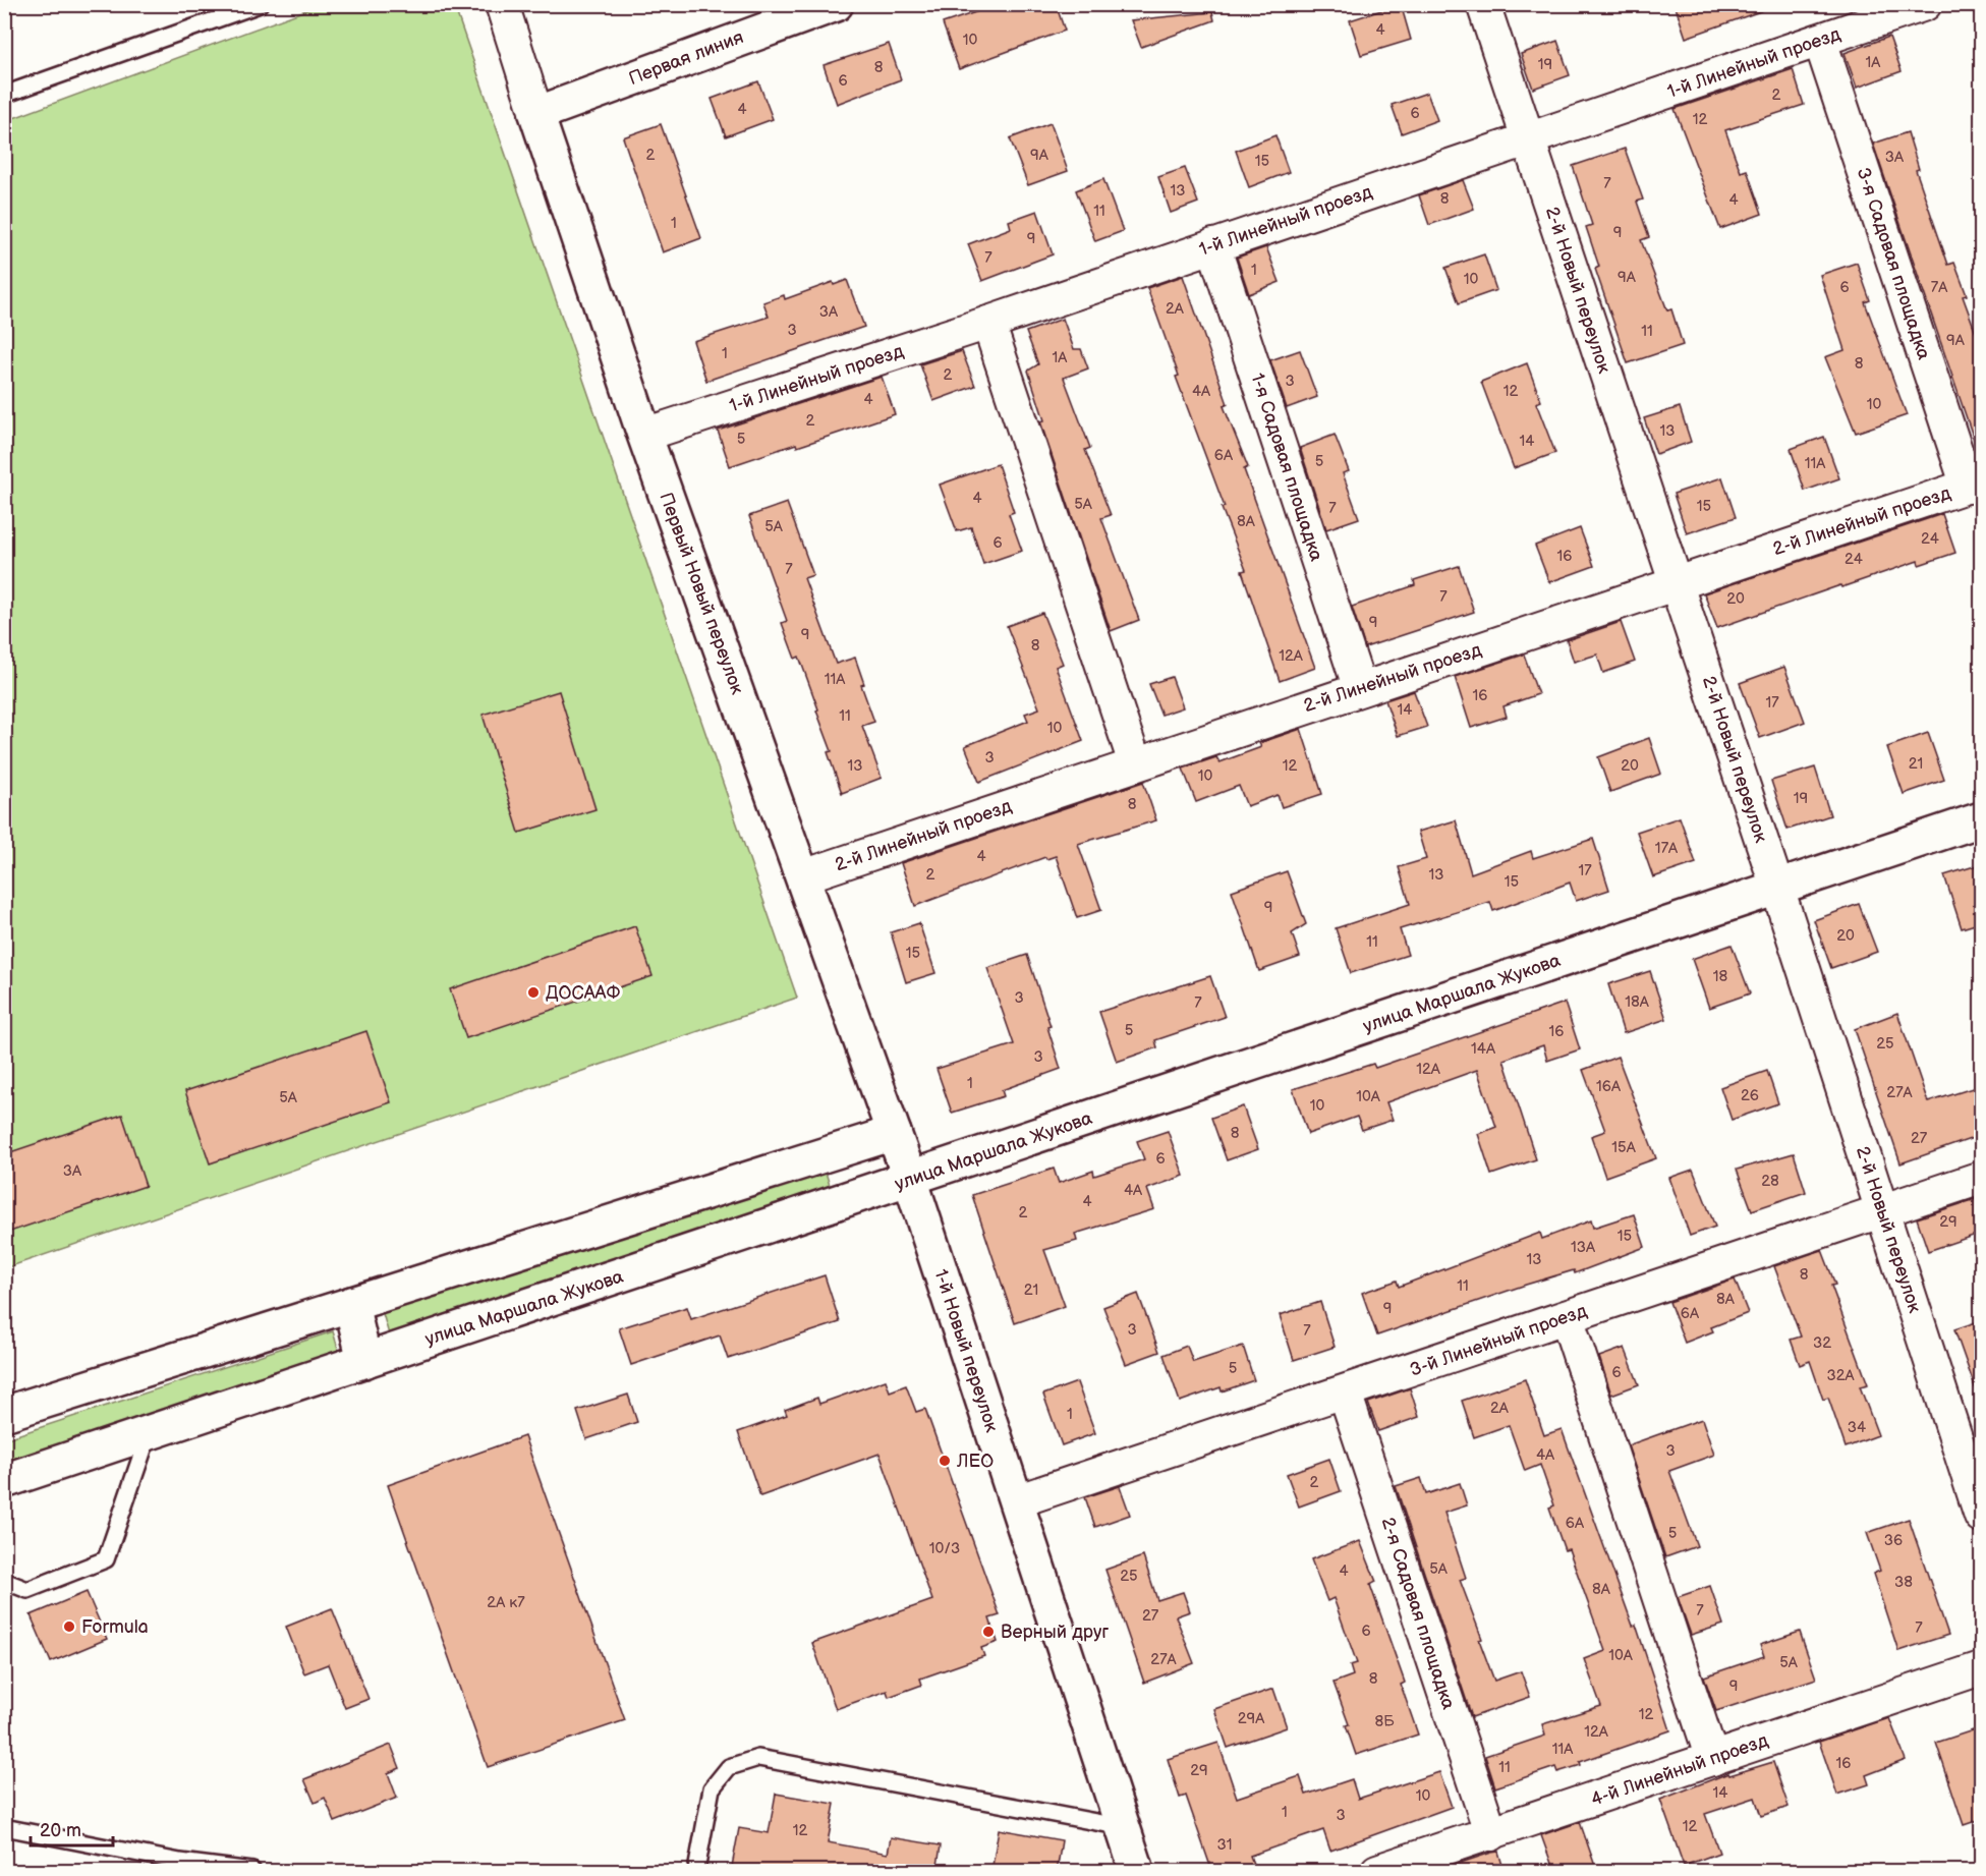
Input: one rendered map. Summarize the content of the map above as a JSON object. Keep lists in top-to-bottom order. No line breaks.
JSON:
{"streets":{"main road":["Первая линия","Первый Новый переулок","улица Маршала Жукова","1-й Новый переулок"],"street":["1-й Линейный проезд","3-я Садовая площадка","2-й Новый переулок","1-я Садовая площадка","2-й Линейный проезд","3-й Линейный проезд","2-я Cадовая площадка","4-й Линейный проезд"]},"crossings":[["Первая линия","Первый Новый переулок"],["1-й Линейный проезд","3-я Садовая площадка"],["1-й Линейный проезд","2-й Новый переулок"],["1-й Линейный проезд","1-я Садовая площадка"],["1-й Линейный проезд","Первый Новый переулок"],["3-я Садовая площадка","2-й Линейный проезд"],["2-й Новый переулок","2-й Линейный проезд"],["2-й Новый переулок","улица Маршала Жукова"],["2-й Новый переулок","3-й Линейный проезд"],["1-я Садовая площадка","2-й Линейный проезд"],["2-й Линейный проезд","Первый Новый переулок"],["Первый Новый переулок","улица Маршала Жукова"],["Первый Новый переулок","1-й Новый переулок"],["улица Маршала Жукова","1-й Новый переулок"],["3-й Линейный проезд","1-й Новый переулок"],["3-й Линейный проезд","2-я Cадовая площадка"],["2-я Cадовая площадка","4-й Линейный проезд"]],"places":["ДОСААФ","ЛЕО","Formula","Верный друг"],"house_numbers":["4","10","1А","19","8","6","2","4","6","12","2","9А","3А","15","7","13","8","4","11","1","9","9","7","1","9А","10","6","7А","2А","3А","3","11","9А","1","1А","8","2","3","4А","12","4","10","2","13","5","14","6А","5","11А","4","5А","15","7","8А","5А","24","6","16","24","7","7","20","9","9","8","12А","11А","16","17","14","11","10","3","21","13","12","20","10","19","8","17А","4","17","2","13","15","9","20","11","15","18","3","18А","7","5","16","25","14А","3","12А","1","16А","27А","26","10А","5А","10","8","27","15А","6","3А","28","4А","4","2","29","15","13А","13","8","11","21","8А","9","6А","3","7","32","5","6","32А","2А","1","34","3","4А","2","6А","5","36","10/3","5А","4","25","38","8А","2А к7","7","27","7","6","10А","27А","5А","8","9","12","29А","8Б","12А","11А","16","11","29","14","10","1","3","12","12","31"],"scale_bar":"20 m"}
